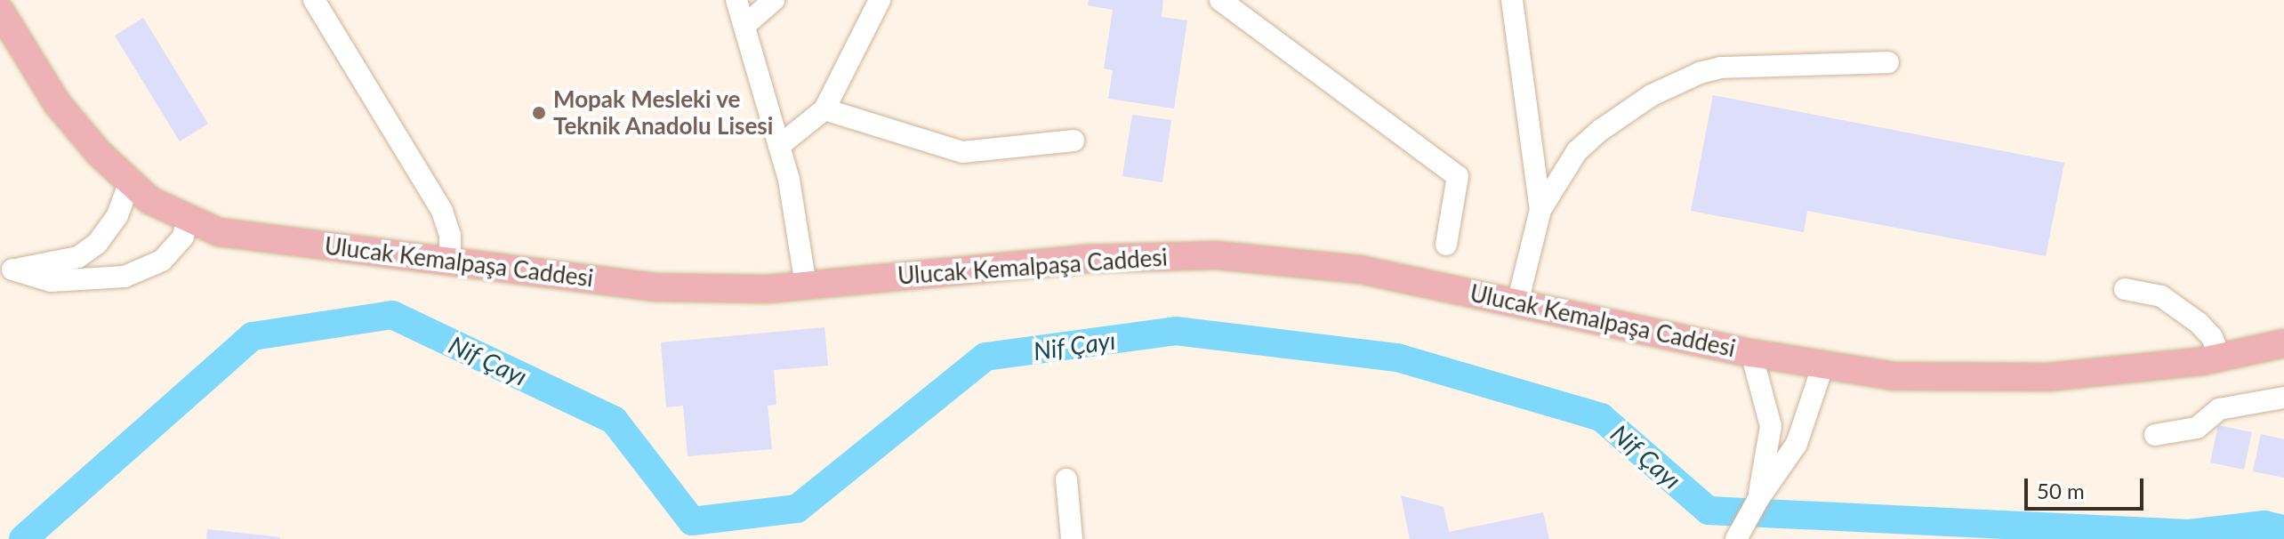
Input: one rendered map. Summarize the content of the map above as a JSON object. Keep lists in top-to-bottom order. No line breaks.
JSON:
{"streets":{"main road":["Ulucak Kemalpaşa Caddesi"]},"water":["Nif Çayı"],"places":["Mopak Mesleki ve Teknik Anadolu Lisesi"],"scale_bar":"50 m"}
